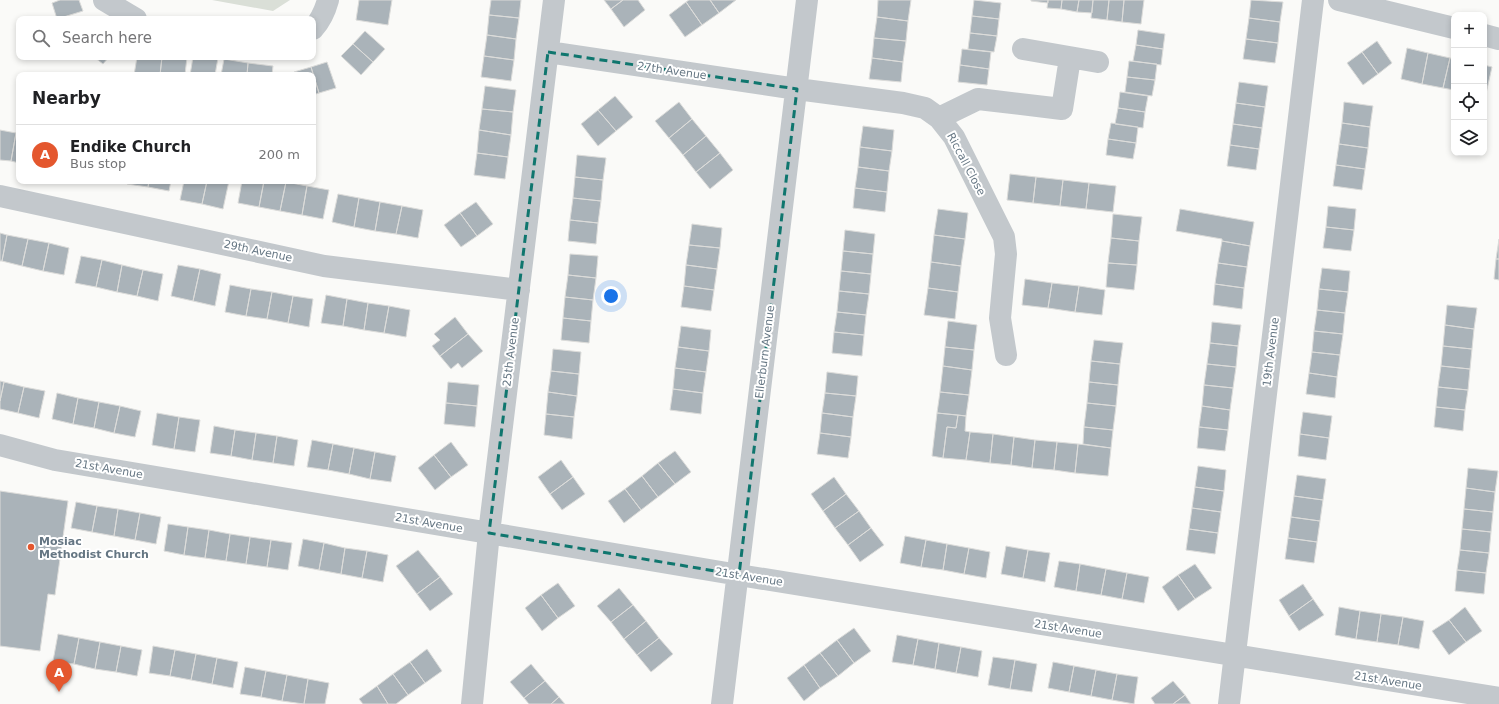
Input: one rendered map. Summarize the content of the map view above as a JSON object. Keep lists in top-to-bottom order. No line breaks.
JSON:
{"streets":{"street":["27th Avenue","Riccall Close","29th Avenue","25th Avenue","Ellerburn Avenue","19th Avenue","21st Avenue"]},"crossings":[["27th Avenue","Riccall Close"],["27th Avenue","25th Avenue"],["27th Avenue","Ellerburn Avenue"],["Riccall Close","Ellerburn Avenue"],["29th Avenue","25th Avenue"],["25th Avenue","21st Avenue"],["Ellerburn Avenue","21st Avenue"],["19th Avenue","21st Avenue"]],"places":["Mosiac Methodist Church"],"page":{"map_buttons":["+","−"],"search":"Search here","heading":"Nearby","list":[{"mark":"A","name":"Endike Church","note":"Bus stop","value":"200 m"}],"pins":"A"}}
